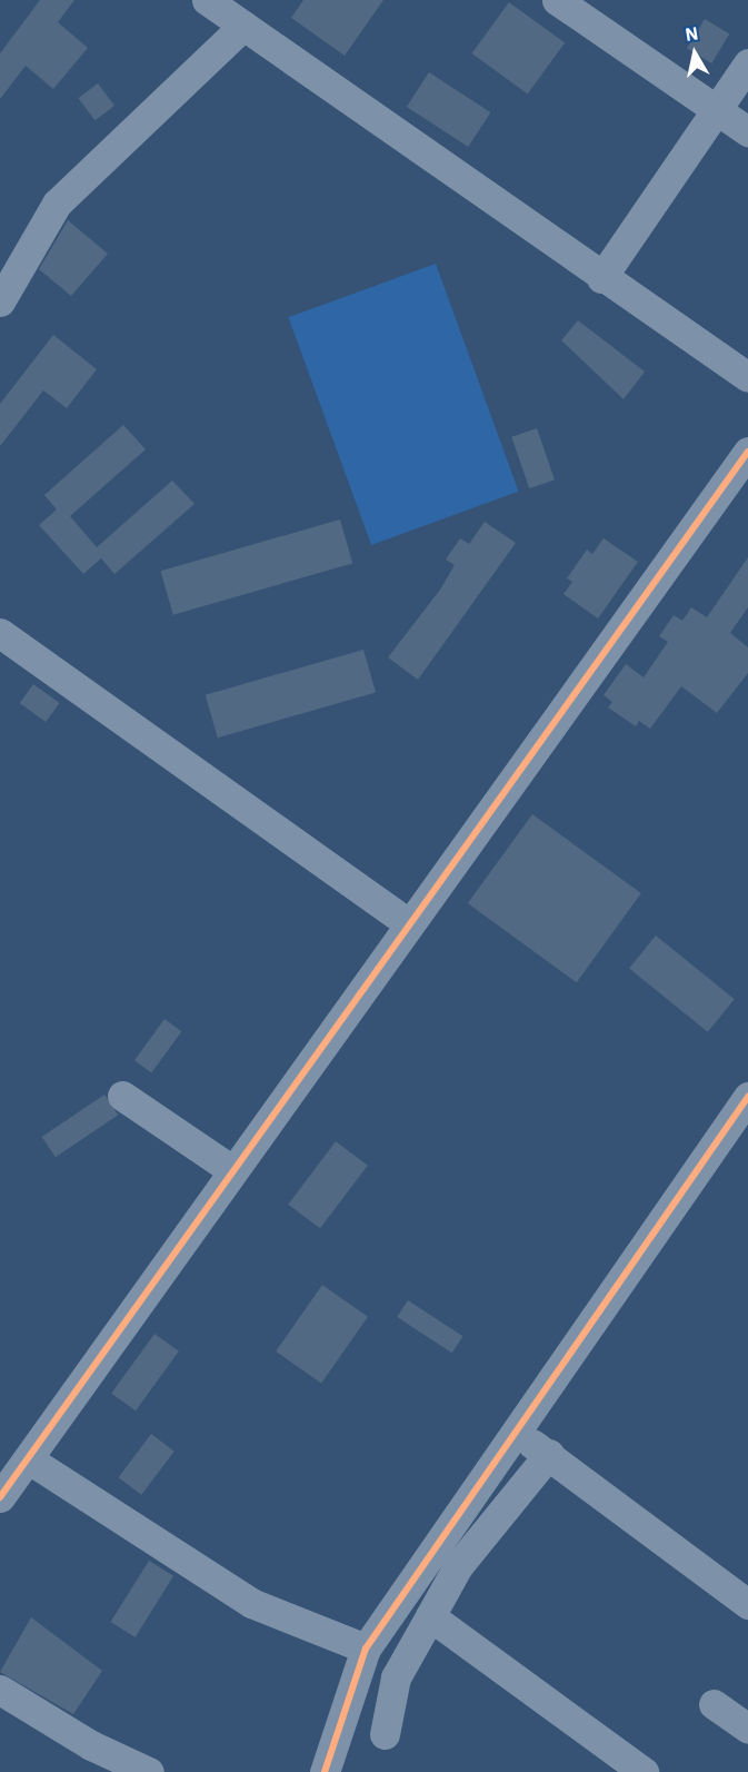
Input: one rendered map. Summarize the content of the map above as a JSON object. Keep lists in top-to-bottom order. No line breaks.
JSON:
{"north":"top"}
